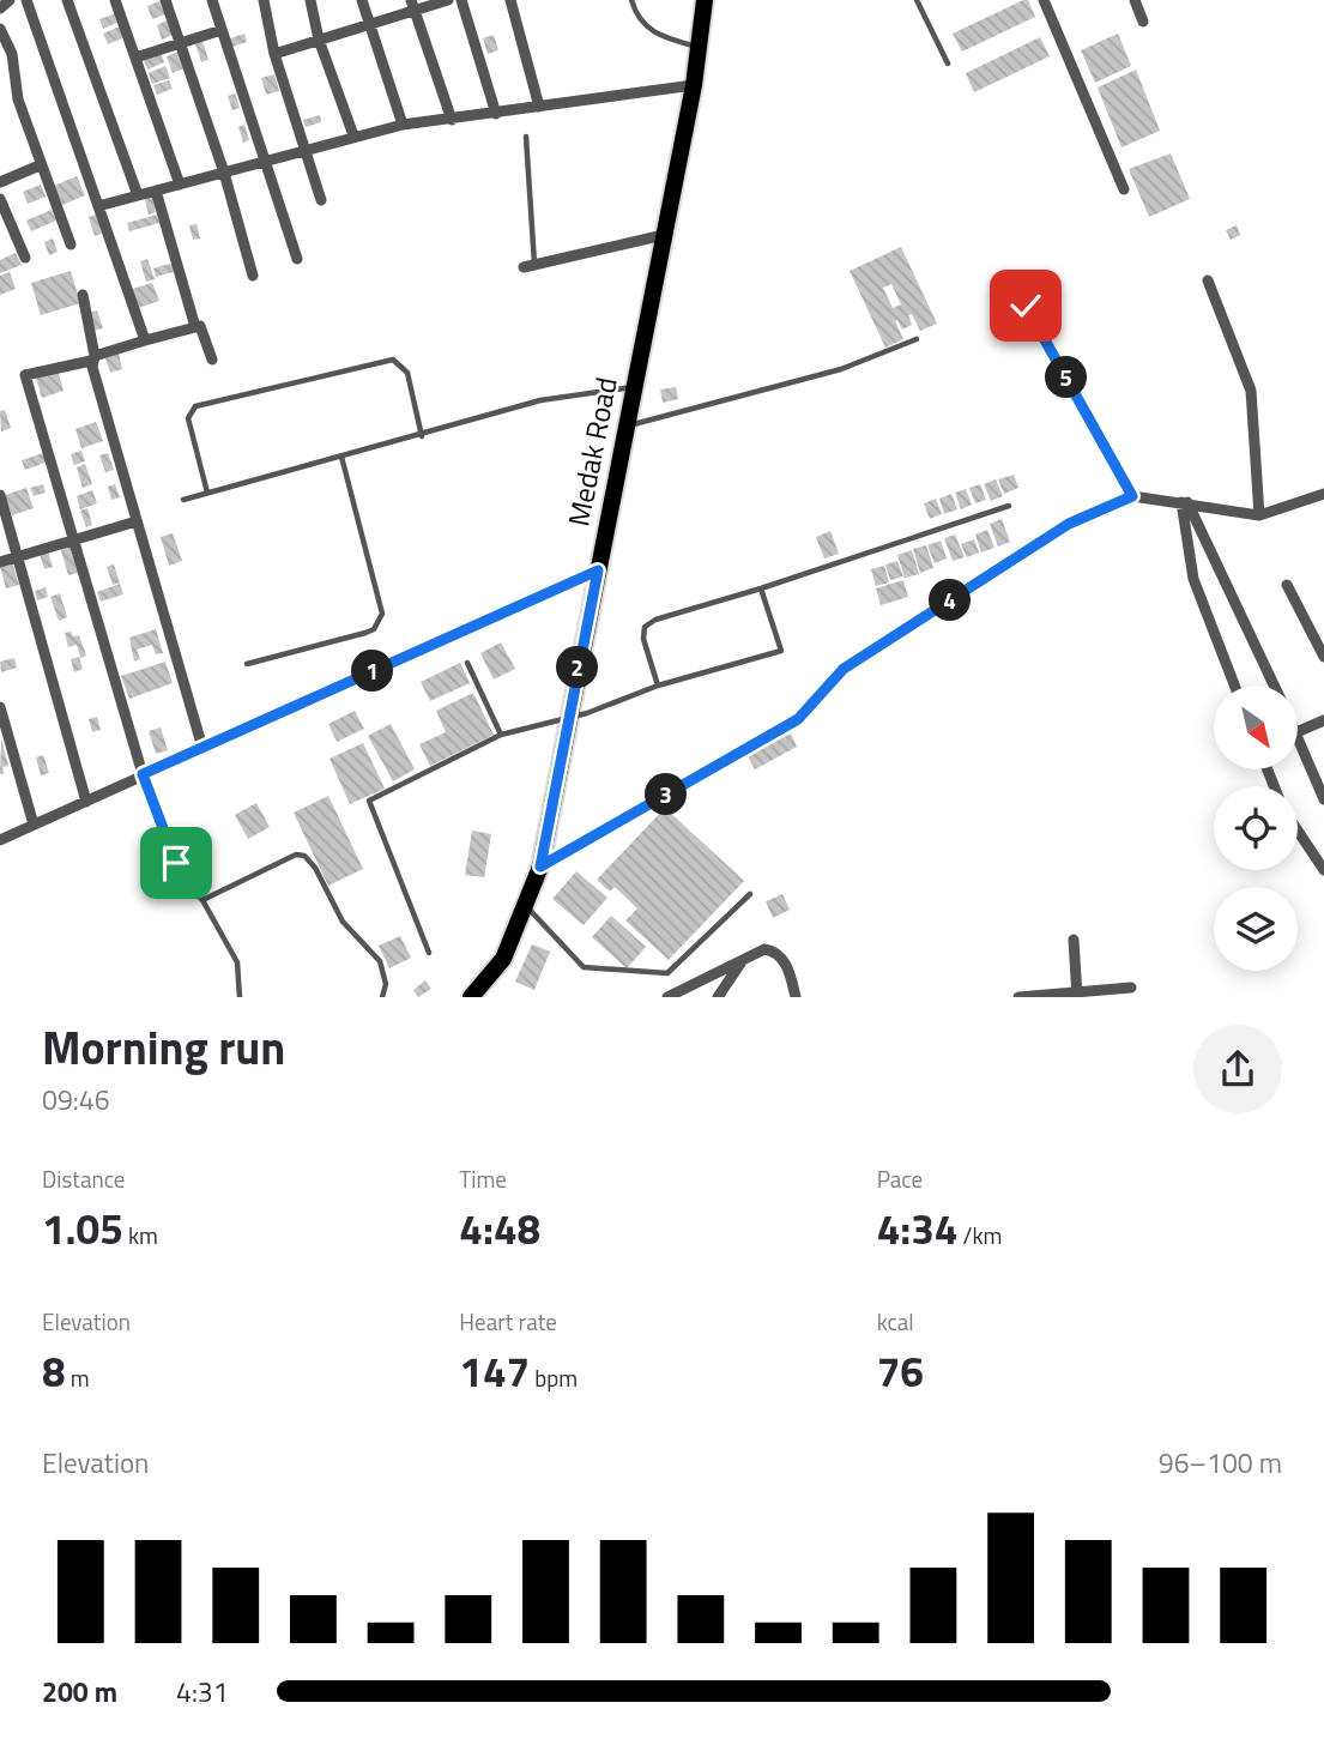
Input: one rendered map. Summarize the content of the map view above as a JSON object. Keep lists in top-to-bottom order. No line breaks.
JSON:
{"streets":{"main road":["Medak Road"]},"north":"bottom right","page":{"pins":["5","4","2","1","3"],"heading":["Morning run","09:46"],"stats":[["Distance","1.05 km"],["Time","4:48"],["Pace","4:34 /km"],["Elevation","8 m"],["Heart rate","147 bpm"],["kcal","76"]],"chart":["Elevation","96–100 m"],"list":[{"name":"200 m","note":"4:31"}]}}
